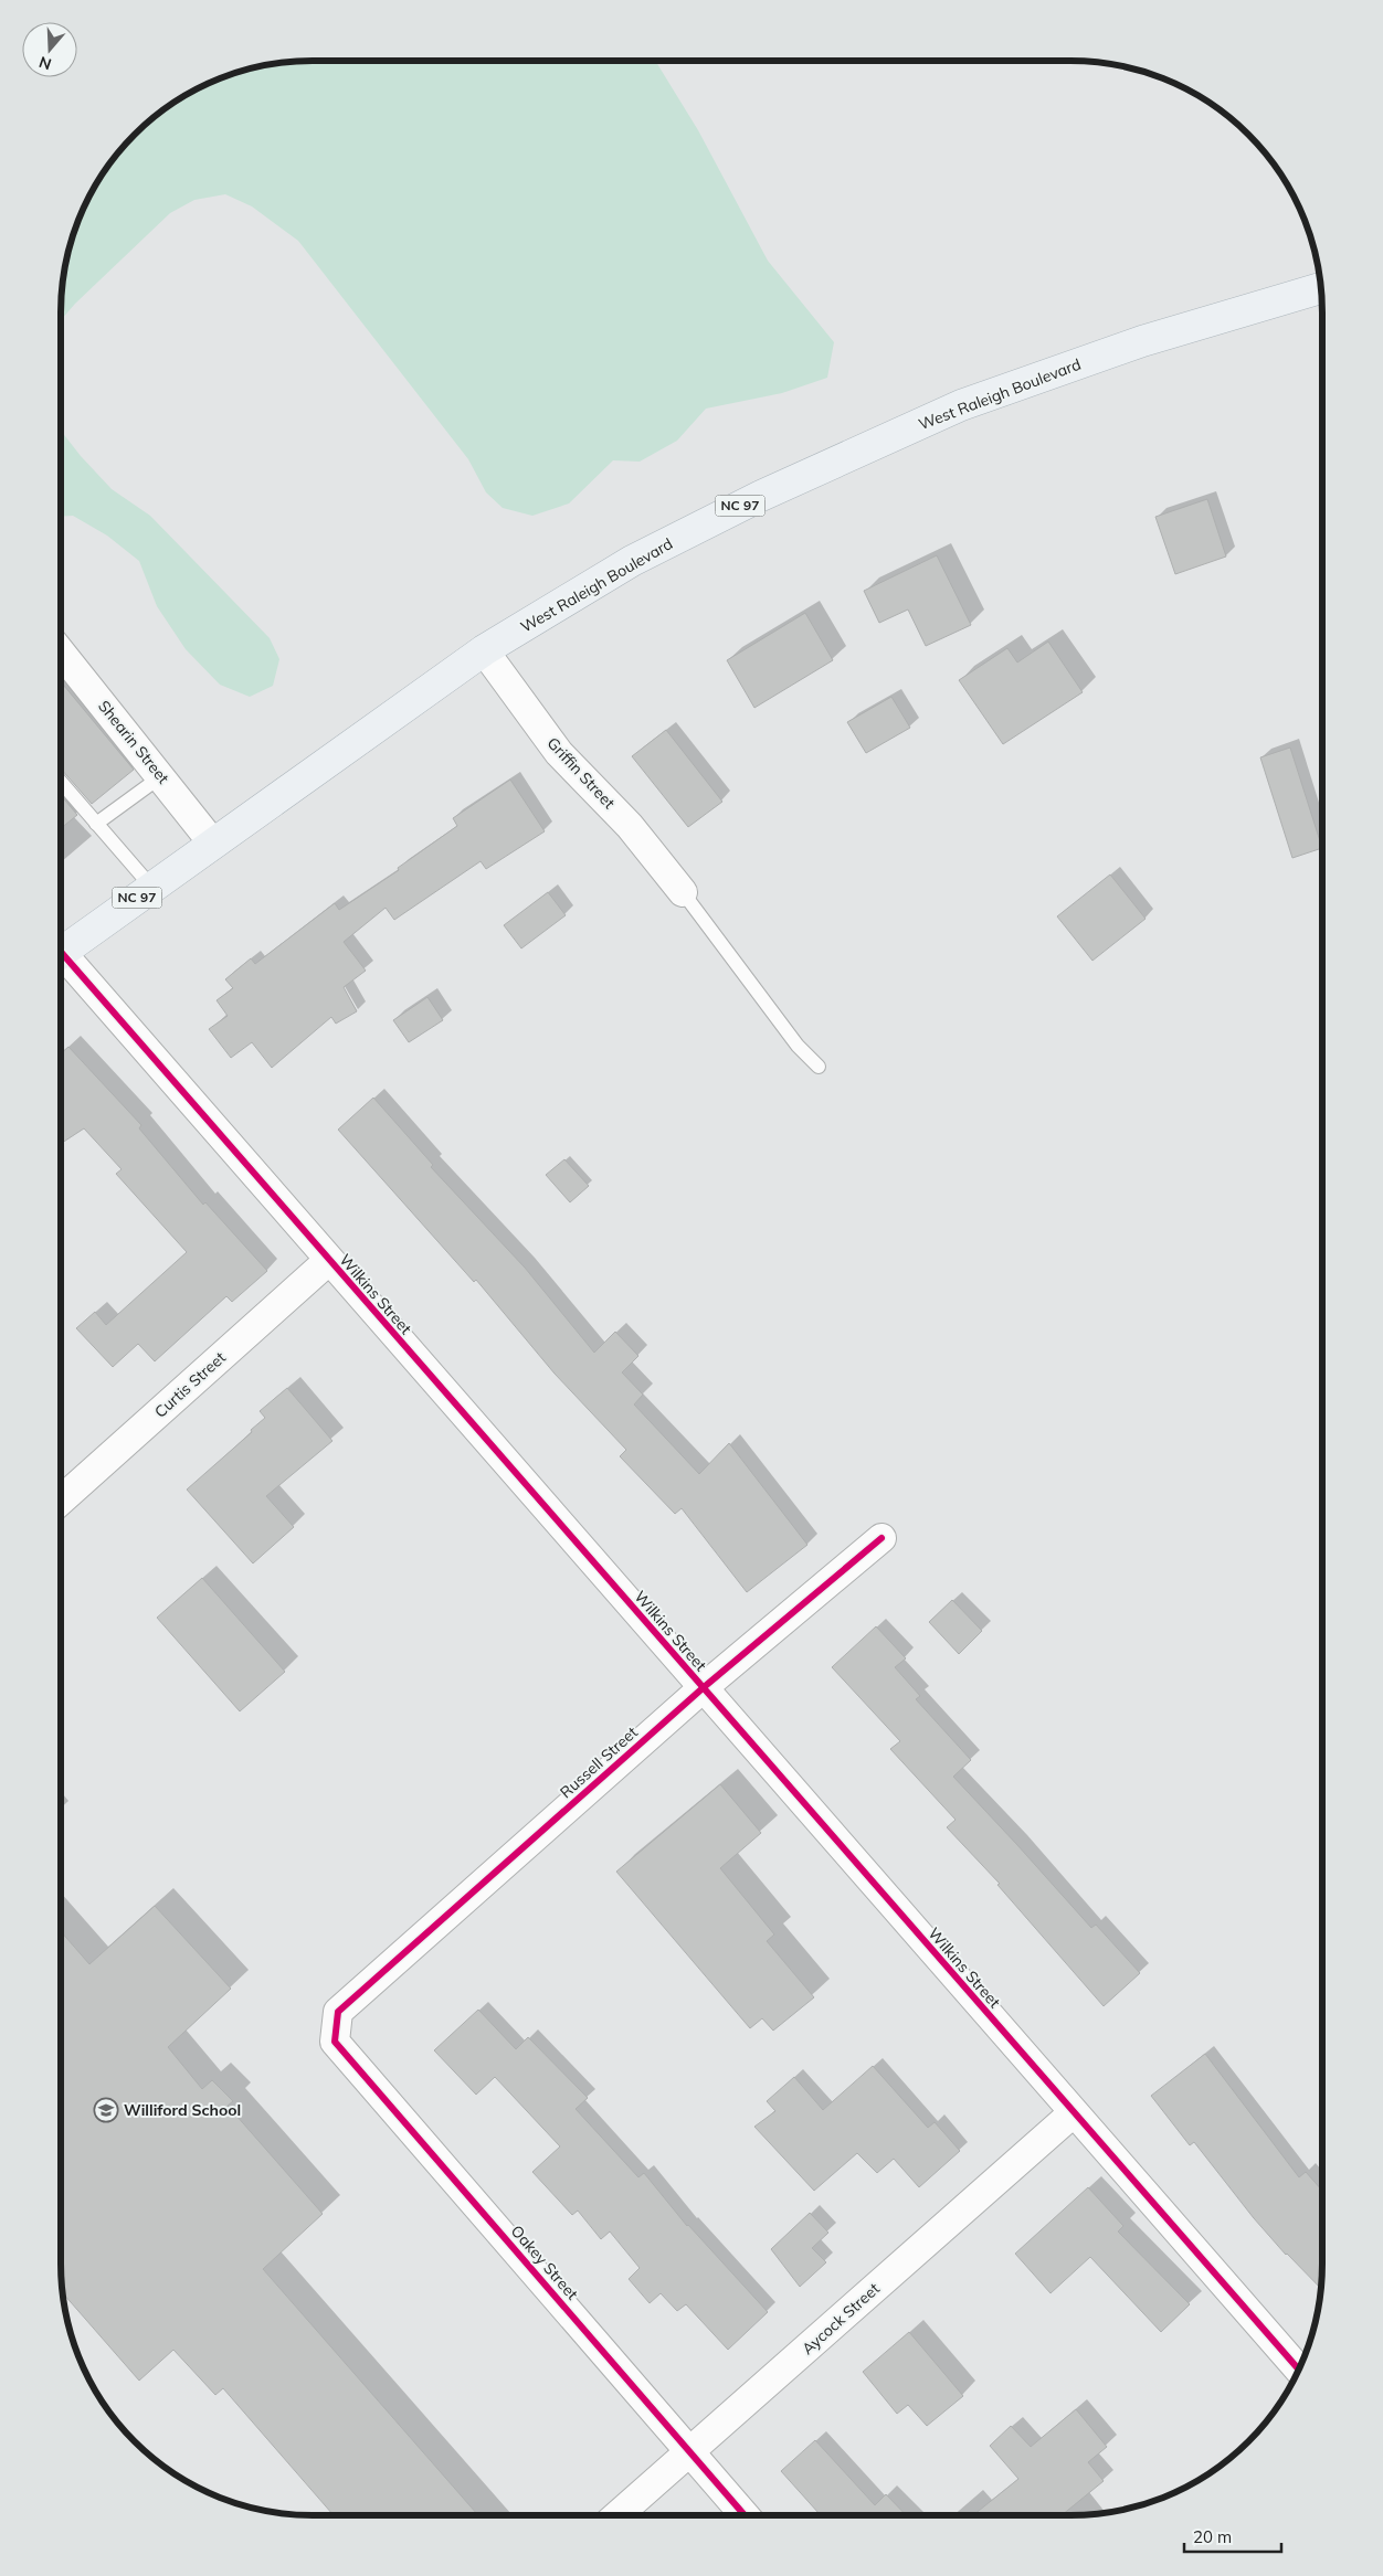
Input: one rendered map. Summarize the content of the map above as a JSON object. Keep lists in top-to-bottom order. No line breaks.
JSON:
{"streets":{"main road":["West Raleigh Boulevard","NC 97"],"street":["Shearin Street","Griffin Street","Wilkins Street","Curtis Street","Russell Street","Oakey Street","Aycock Street"]},"crossings":[["West Raleigh Boulevard","Shearin Street"],["West Raleigh Boulevard","Griffin Street"],["Wilkins Street","Curtis Street"],["Wilkins Street","Russell Street"],["Wilkins Street","Aycock Street"],["Russell Street","Oakey Street"],["Oakey Street","Aycock Street"]],"places":{"school or university":["Williford School"]},"scale_bar":"20 m","north":"bottom"}
